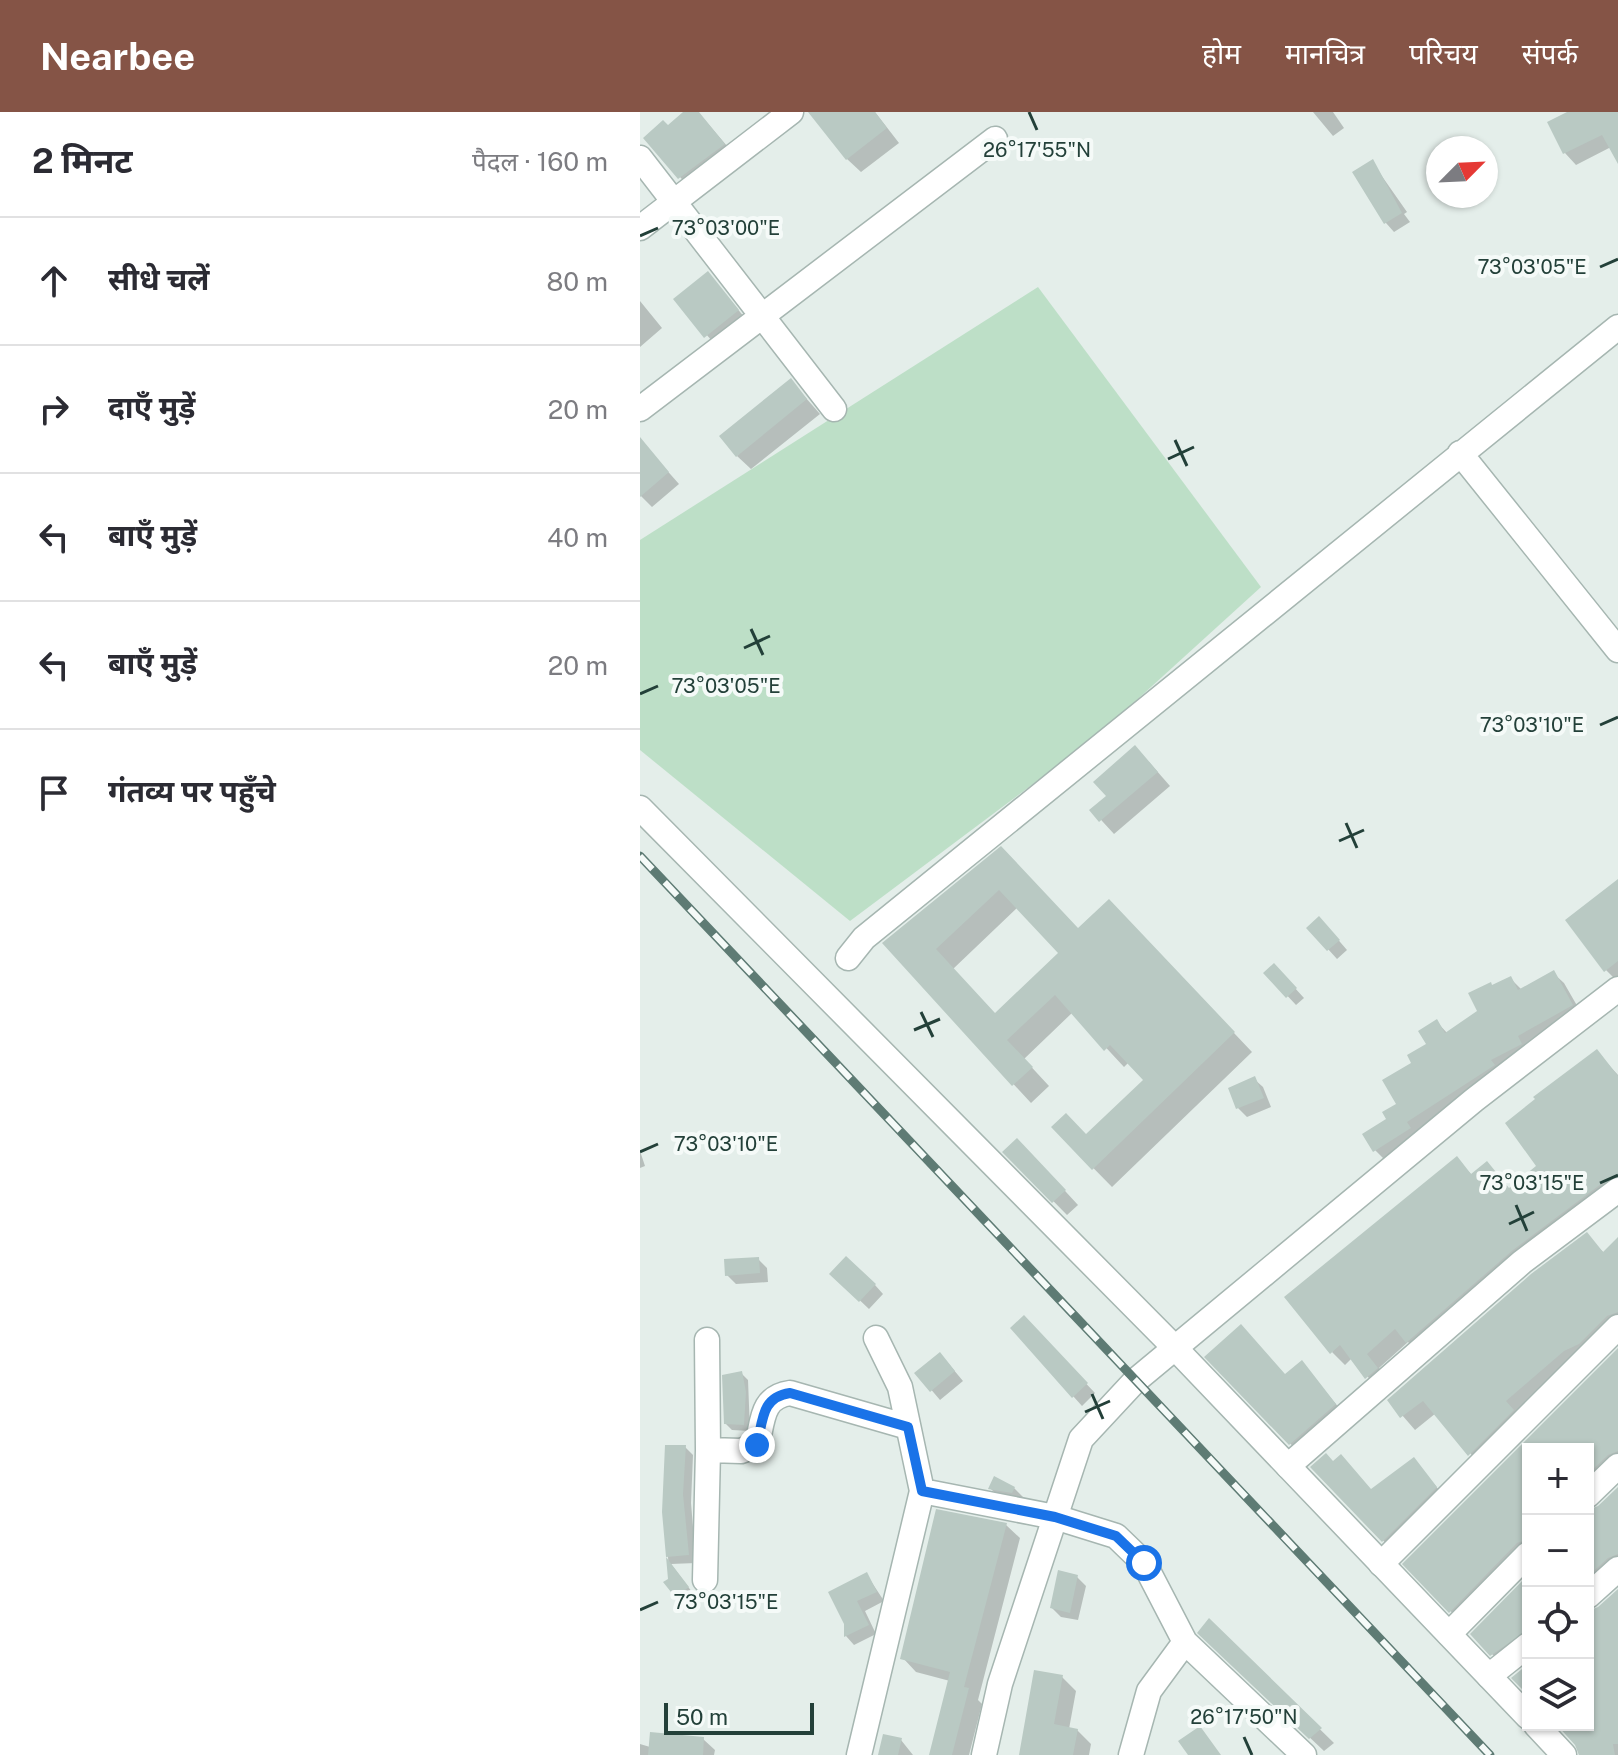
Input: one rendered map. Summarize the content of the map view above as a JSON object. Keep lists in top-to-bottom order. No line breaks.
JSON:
{"scale_bar":"50 m","north":"top right","page":{"header":"Nearbee","nav":["होम","मानचित्र","परिचय","संपर्क"],"heading":["2 मिनट","पैदल · 160 m"],"list":[["सीधे चलें","80 m"],["दाएँ मुड़ें","20 m"],["बाएँ मुड़ें","40 m"],["बाएँ मुड़ें","20 m"],"गंतव्य पर पहुँचे"],"map_buttons":["+","−"],"scale":"50 m"},"coordinates":["26°17'55\"N","73°03'00\"E","73°03'05\"E","73°03'10\"E","73°03'15\"E","26°17'50\"N"]}
